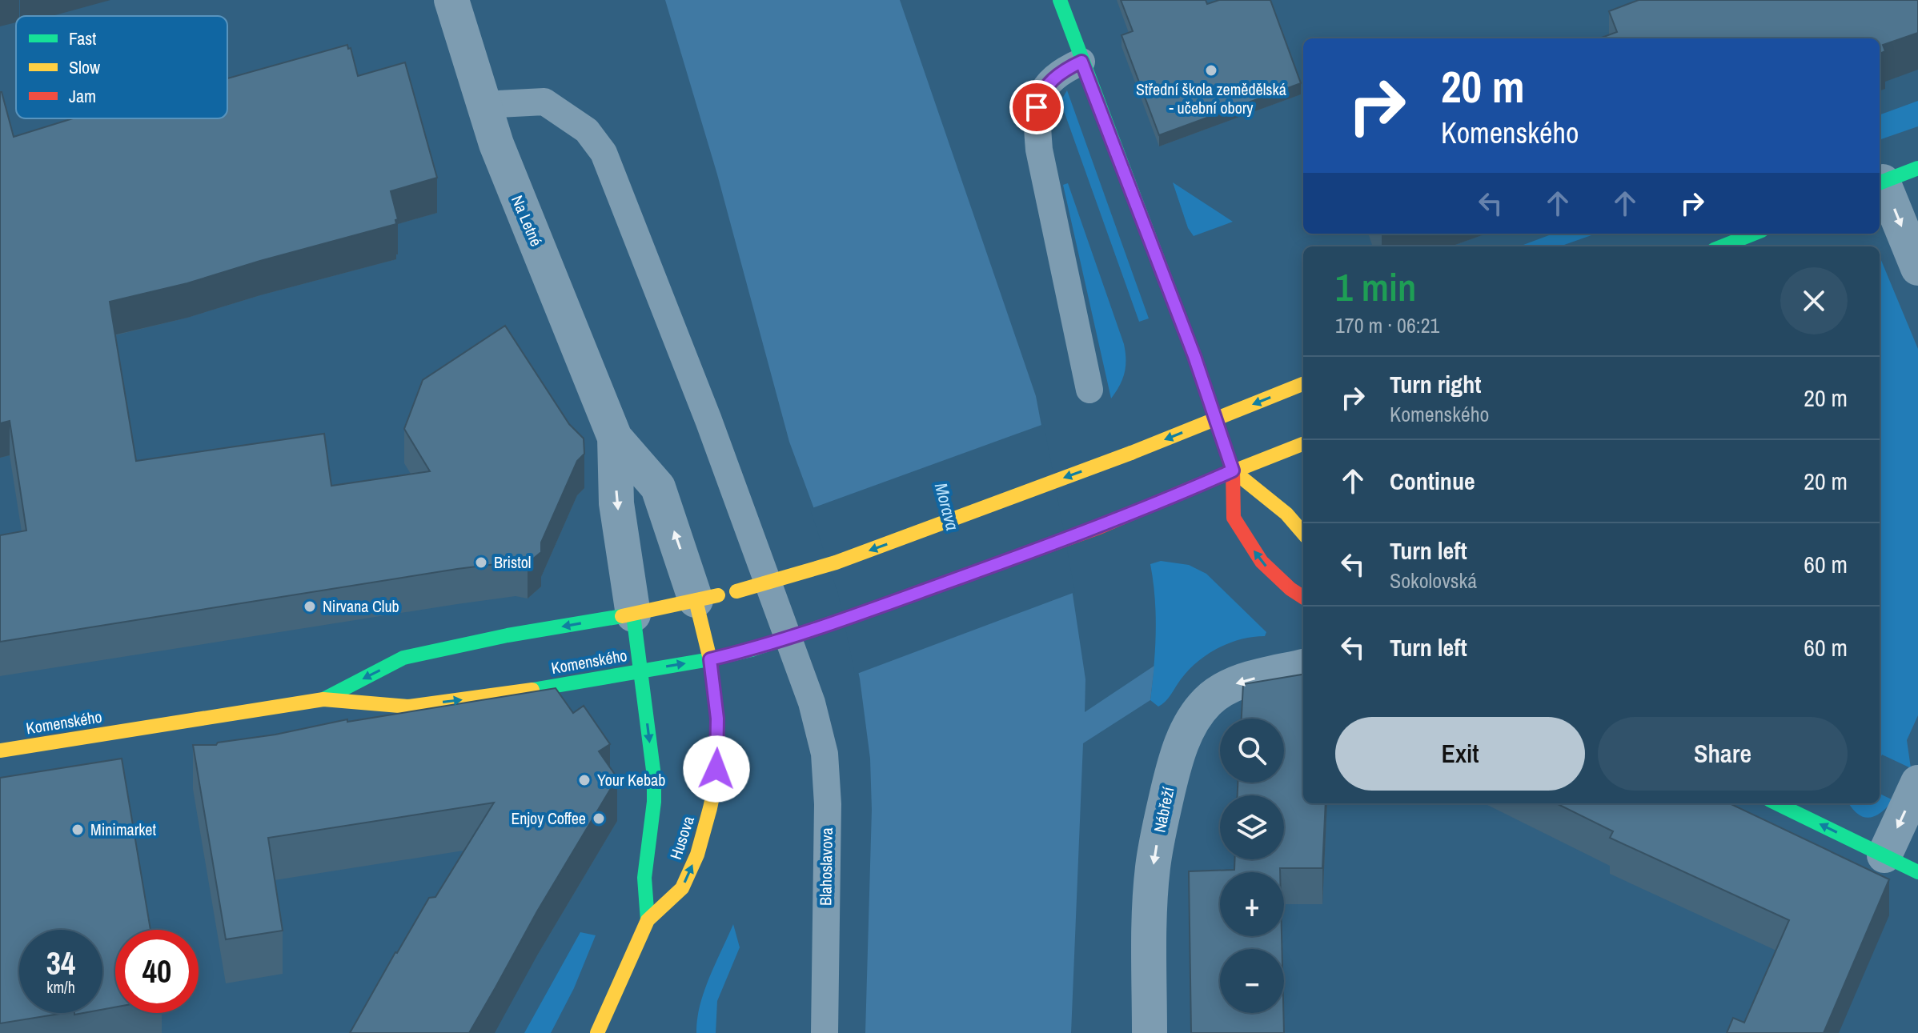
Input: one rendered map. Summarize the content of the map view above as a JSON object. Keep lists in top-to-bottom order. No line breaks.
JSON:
{"streets":{"main road":["Komenského","Husova"],"street":["Na Letné","Nábřeží"],"lane":["Blahoslavova"]},"crossings":[["Na Letné","Komenského"],["Na Letné","Husova"],["Na Letné","Blahoslavova"],["Komenského","Husova"]],"one_way":["Nábřeží"],"water":["Morava"],"places":["Střední škola zemědělská - učební obory","Bristol","Nirvana Club","Your Kebab","Enjoy Coffee","Minimarket"],"legend":["Fast","Slow","Jam"],"page":{"turn":["20 m","Komenského"],"heading":["1 min","170 m · 06:21"],"list":[{"name":"Turn right","note":"Komenského","value":"20 m"},{"name":"Continue","value":"20 m"},{"name":"Turn left","note":"Sokolovská","value":"60 m"},{"name":"Turn left","value":"60 m"}],"buttons":["Exit","Share"],"map_buttons":["+","−"],"speed":"34 km/h","limit":"40"}}
